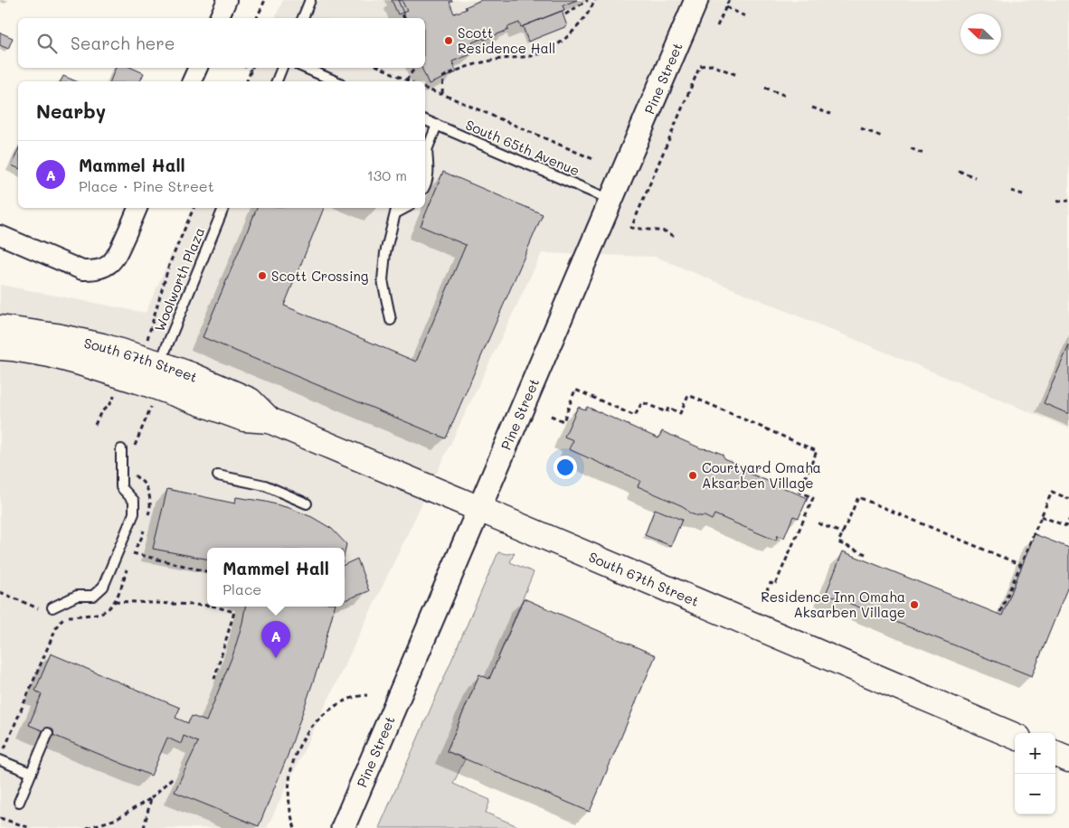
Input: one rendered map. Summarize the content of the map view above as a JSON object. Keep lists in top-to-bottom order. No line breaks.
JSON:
{"streets":{"main road":["South 67th Street"],"street":["Pine Street"],"lane":["South 65th Avenue","Woolworth Plaza"]},"crossings":[["Pine Street","South 65th Avenue"],["Pine Street","South 67th Street"],["Woolworth Plaza","South 67th Street"]],"places":["Scott Residence Hall","Scott Crossing","Courtyard Omaha Aksarben Village","Residence Inn Omaha Aksarben Village"],"north":"top left","page":{"search":"Search here","heading":"Nearby","list":[{"mark":"A","name":"Mammel Hall","note":"Place · Pine Street","value":"130 m"}],"popup":["Mammel Hall","Place"],"pins":"A","map_buttons":["+","−"]}}
